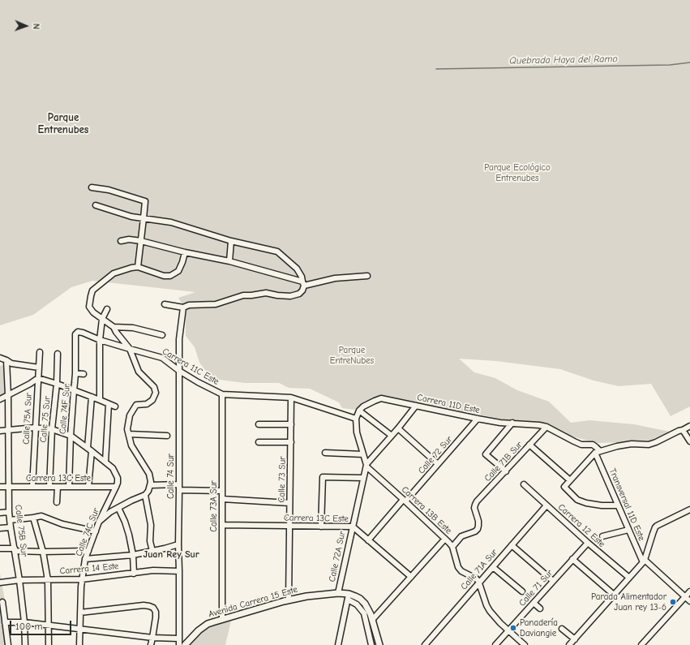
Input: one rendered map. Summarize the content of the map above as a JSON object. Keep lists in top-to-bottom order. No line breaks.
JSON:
{"streets":{"main road":["Avenida Carrera 15 Este"],"street":["Carrera 11C Este","Carrera 11D Este","Calle 74F Sur","Calle 75A Sur","Calle 75 Sur","Calle 72 Sur","Calle 71B Sur","Calle 74 Sur","Carrera 13C Este","Calle 73 Sur","Transversal 11D Este","Calle 73A Sur","Carrera 13B Este","Carrera 12 Este","Calle 75B Sur","Calle 74C Sur","Calle 72A Sur","Carrera 14 Este","Calle 71A Sur","Calle 71 Sur"]},"crossings":[["Carrera 11C Este","Calle 74F Sur"],["Carrera 11C Este","Calle 74 Sur"],["Carrera 11C Este","Calle 73 Sur"],["Carrera 11C Este","Calle 73A Sur"],["Carrera 11D Este","Calle 72 Sur"],["Carrera 11D Este","Calle 71B Sur"],["Carrera 11D Este","Transversal 11D Este"],["Carrera 11D Este","Calle 72A Sur"],["Calle 74F Sur","Carrera 13C Este"],["Calle 75A Sur","Carrera 13C Este"],["Calle 75 Sur","Carrera 13C Este"],["Calle 72 Sur","Carrera 13C Este"],["Calle 72 Sur","Carrera 13B Este"],["Calle 71B Sur","Carrera 13B Este"],["Calle 74 Sur","Carrera 14 Este"],["Carrera 13C Este","Calle 73 Sur"],["Carrera 13C Este","Calle 73A Sur"],["Carrera 13C Este","Calle 75B Sur"],["Carrera 13C Este","Calle 74C Sur"],["Carrera 13C Este","Calle 72A Sur"],["Calle 73 Sur","Avenida Carrera 15 Este"],["Calle 73A Sur","Avenida Carrera 15 Este"],["Carrera 13B Este","Calle 72A Sur"],["Carrera 13B Este","Calle 71A Sur"],["Carrera 12 Este","Calle 71A Sur"],["Carrera 12 Este","Calle 71 Sur"],["Calle 75B Sur","Carrera 14 Este"],["Calle 74C Sur","Carrera 14 Este"],["Calle 72A Sur","Avenida Carrera 15 Este"]],"districts":["Parque Entrenubes","Juan Rey Sur"],"water":["Quebrada Haya del Ramo"],"parks":["Parque Ecológico Entrenubes","Parque EntreNubes"],"places":["Parada Alimentador Juan rey 13-6","Panadería Daviangie"],"scale_bar":"100 m","north":"right"}
